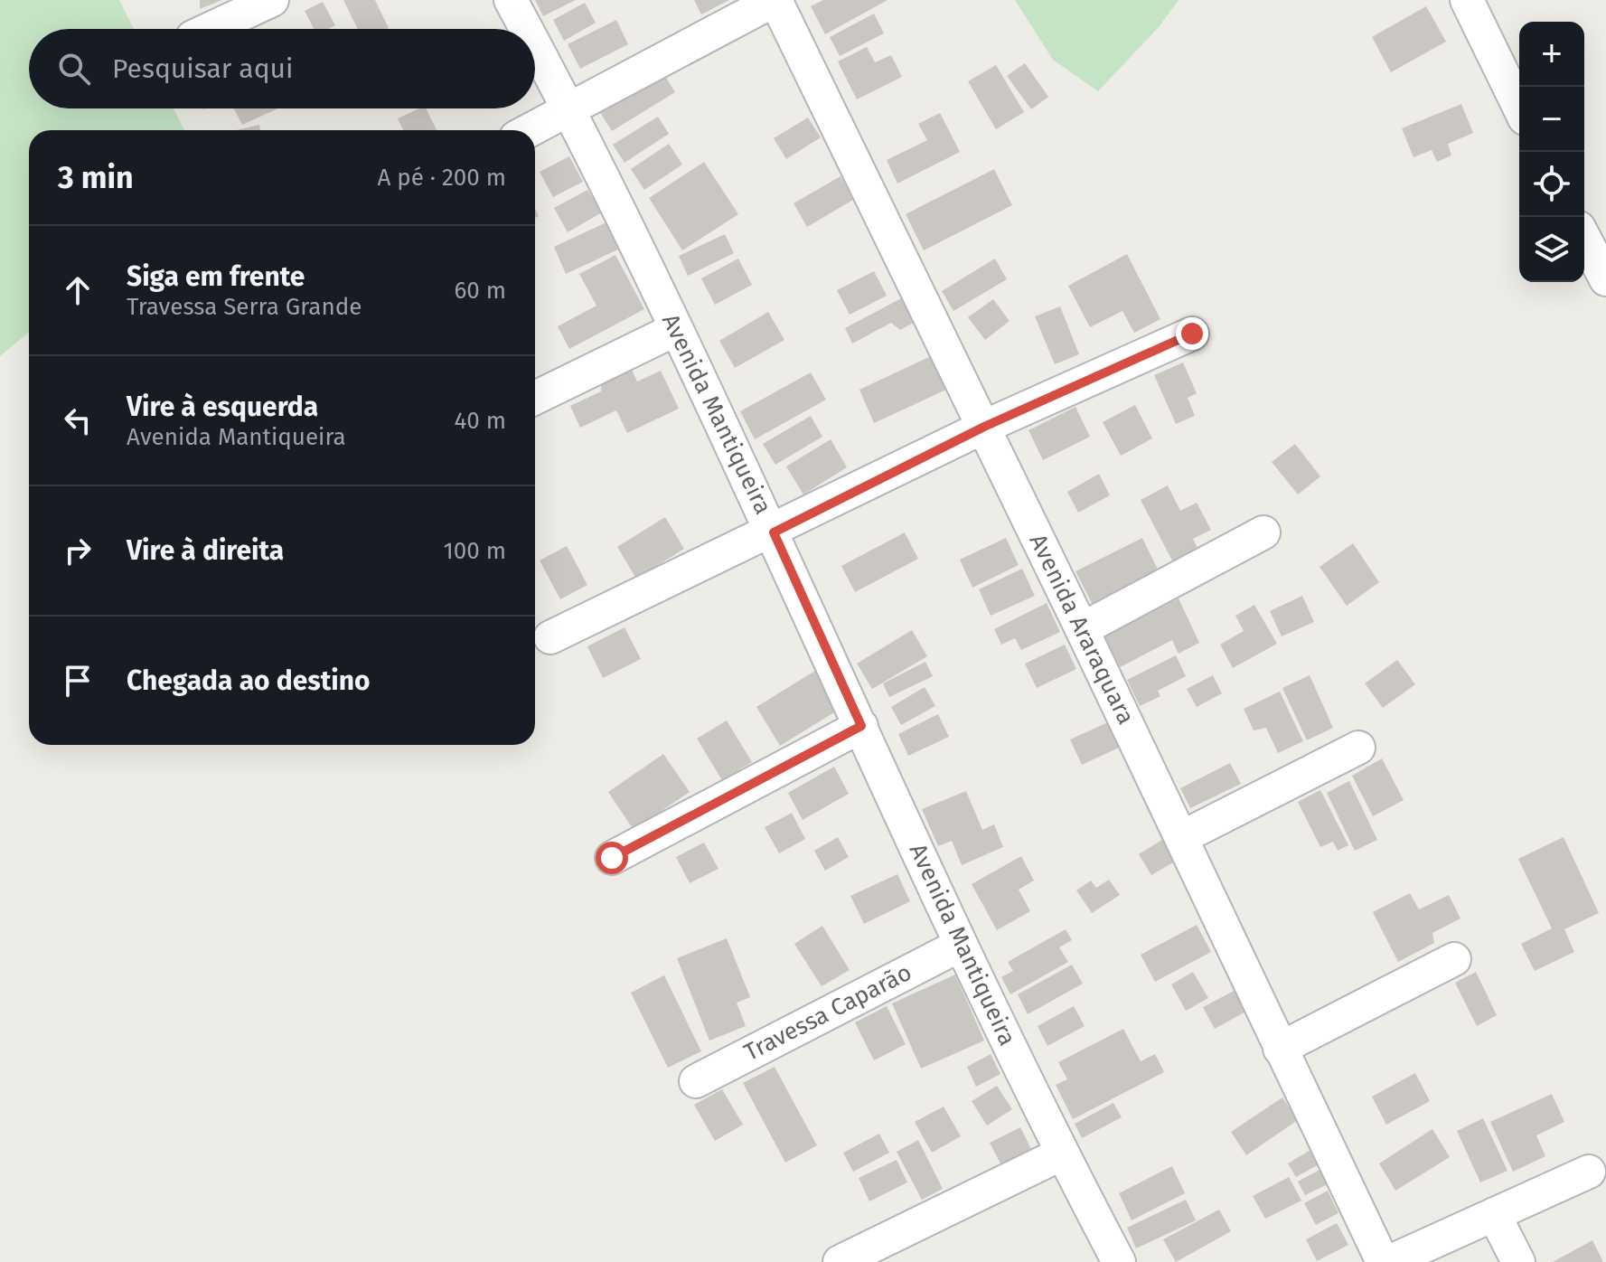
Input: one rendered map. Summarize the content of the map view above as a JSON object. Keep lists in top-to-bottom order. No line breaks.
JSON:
{"streets":{"street":["Avenida Mantiqueira","Avenida Araraquara","Travessa Caparão"]},"crossings":[["Avenida Mantiqueira","Travessa Caparão"]],"page":{"map_buttons":["+","−"],"search":"Pesquisar aqui","heading":["3 min","A pé · 200 m"],"list":[["Siga em frente","Travessa Serra Grande","60 m"],["Vire à esquerda","Avenida Mantiqueira","40 m"],["Vire à direita","100 m"],"Chegada ao destino"]}}
